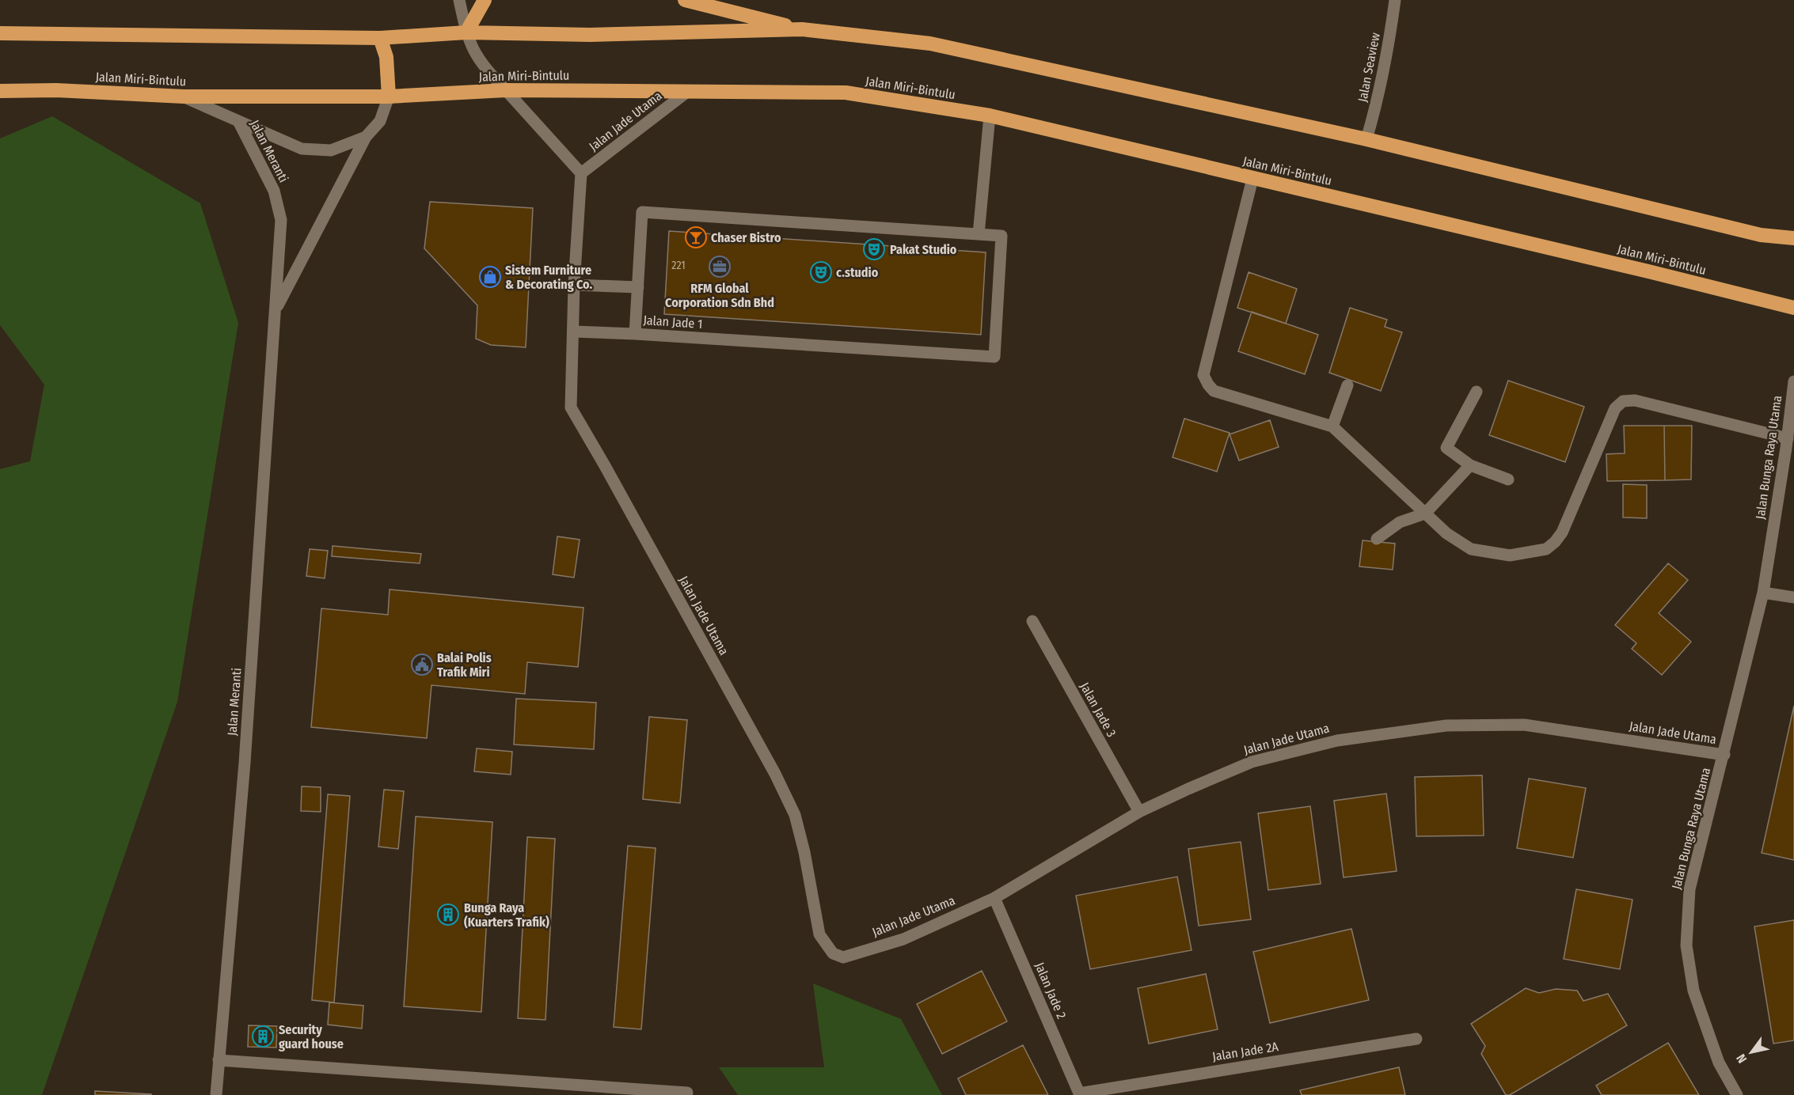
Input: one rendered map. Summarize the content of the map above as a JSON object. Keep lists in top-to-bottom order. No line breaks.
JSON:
{"streets":{"highway":["Jalan Miri-Bintulu"],"street":["Jalan Seaview","Jalan Jade Utama","Jalan Meranti","Jalan Jade 1","Jalan Bunga Raya Utama","Jalan Jade 3","Jalan Jade 2","Jalan Jade 2A"]},"crossings":[["Jalan Miri-Bintulu","Jalan Jade Utama"],["Jalan Miri-Bintulu","Jalan Meranti"],["Jalan Jade Utama","Jalan Bunga Raya Utama"],["Jalan Jade Utama","Jalan Jade 3"],["Jalan Jade Utama","Jalan Jade 2"],["Jalan Jade 2","Jalan Jade 2A"]],"places":{"bar":["Chaser Bistro"],"theatre":["Pakat Studio","c.studio"],"office":["RFM Global Corporation Sdn Bhd"],"shop":["Sistem Furniture & Decorating Co."],"public building":["Balai Polis Trafik Miri"],"building":["Bunga Raya (Kuarters Trafik)","Security guard house"]},"house_numbers":["221"],"north":"bottom left"}
